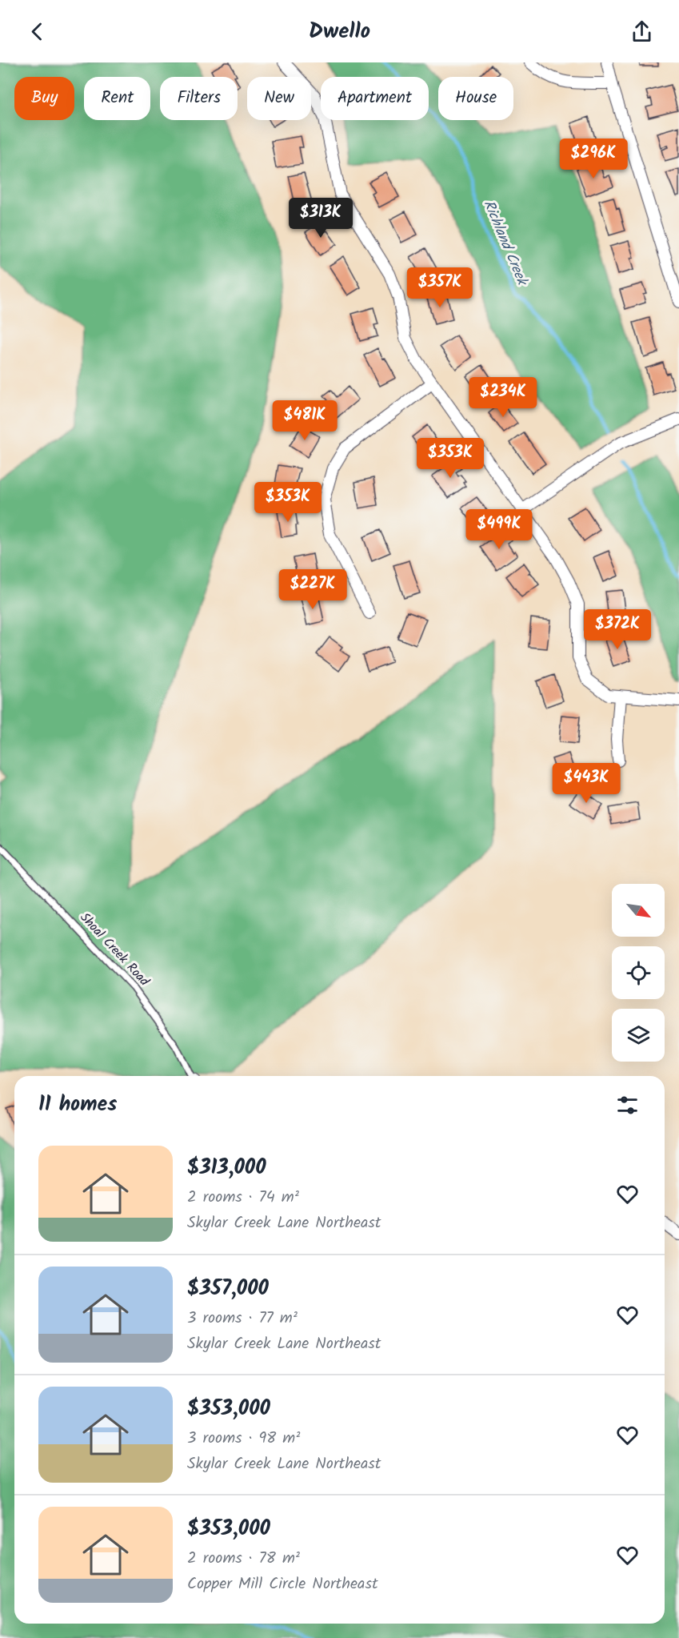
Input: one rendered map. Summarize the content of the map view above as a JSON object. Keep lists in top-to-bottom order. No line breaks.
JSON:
{"streets":{"lane":["Shoal Creek Road"]},"water":["Richland Creek"],"north":"bottom right","page":{"header":"Dwello","chip":["Buy","Rent","Filters","New","Apartment","House"],"price":["$296K","$313K","$357K","$234K","$481K","$353K","$353K","$499K","$227K","$372K","$443K"],"heading":"11 homes","list":[{"name":"$313,000","note":"2 rooms · 74 m² · Skylar Creek Lane Northeast"},{"name":"$357,000","note":"3 rooms · 77 m² · Skylar Creek Lane Northeast"},{"name":"$353,000","note":"3 rooms · 98 m² · Skylar Creek Lane Northeast"},{"name":"$353,000","note":"2 rooms · 78 m² · Copper Mill Circle Northeast"}]}}
